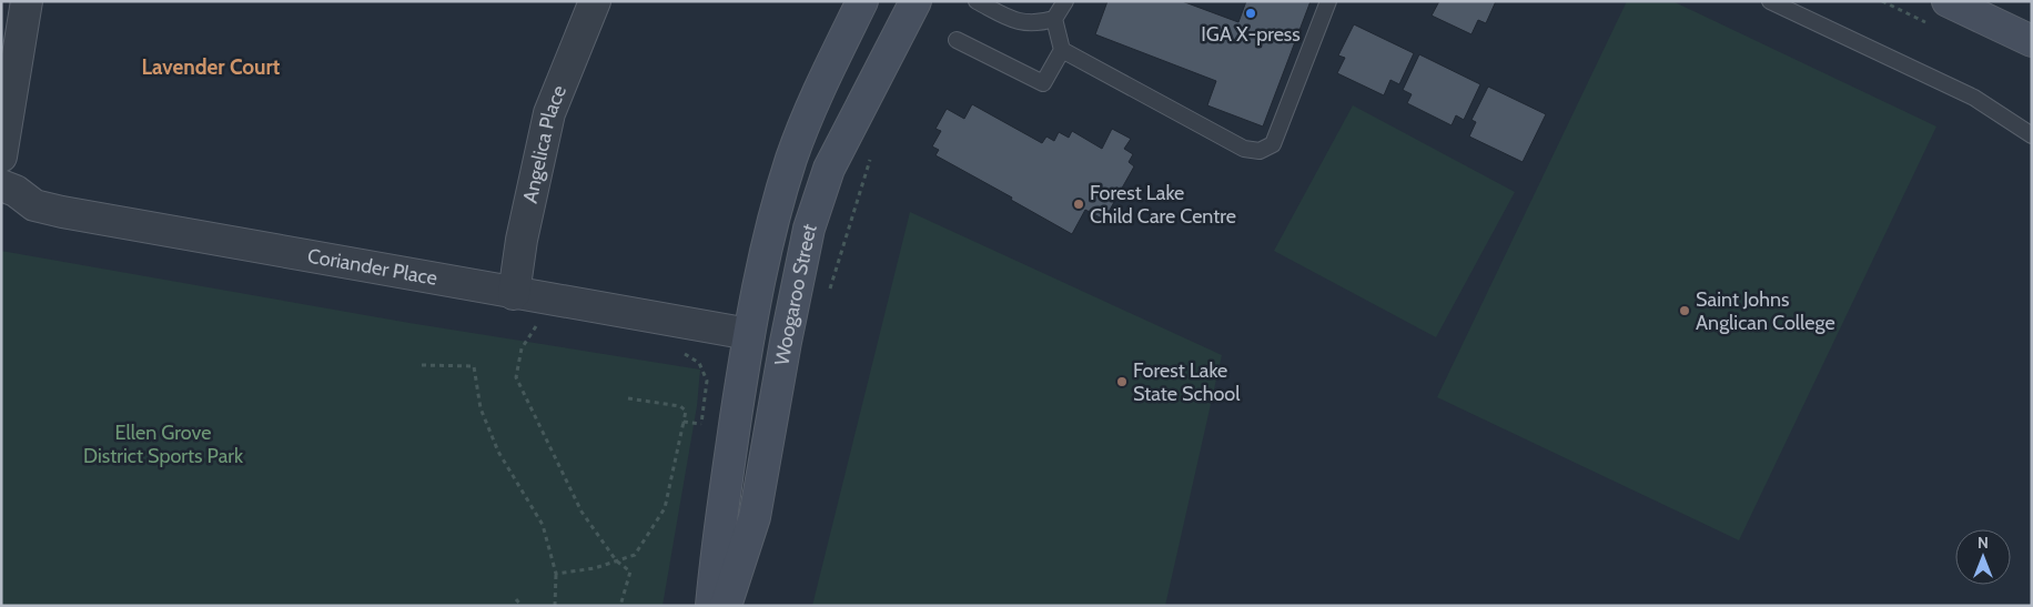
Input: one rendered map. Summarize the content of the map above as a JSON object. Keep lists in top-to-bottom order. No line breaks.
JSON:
{"streets":{"main road":["Woogaroo Street"],"street":["Angelica Place","Coriander Place"]},"crossings":[["Angelica Place","Coriander Place"],["Coriander Place","Woogaroo Street"]],"districts":["Lavender Court"],"parks":["Ellen Grove District Sports Park"],"places":["IGA X-press","Forest Lake Child Care Centre","Saint Johns Anglican College","Forest Lake State School"],"north":"top"}
